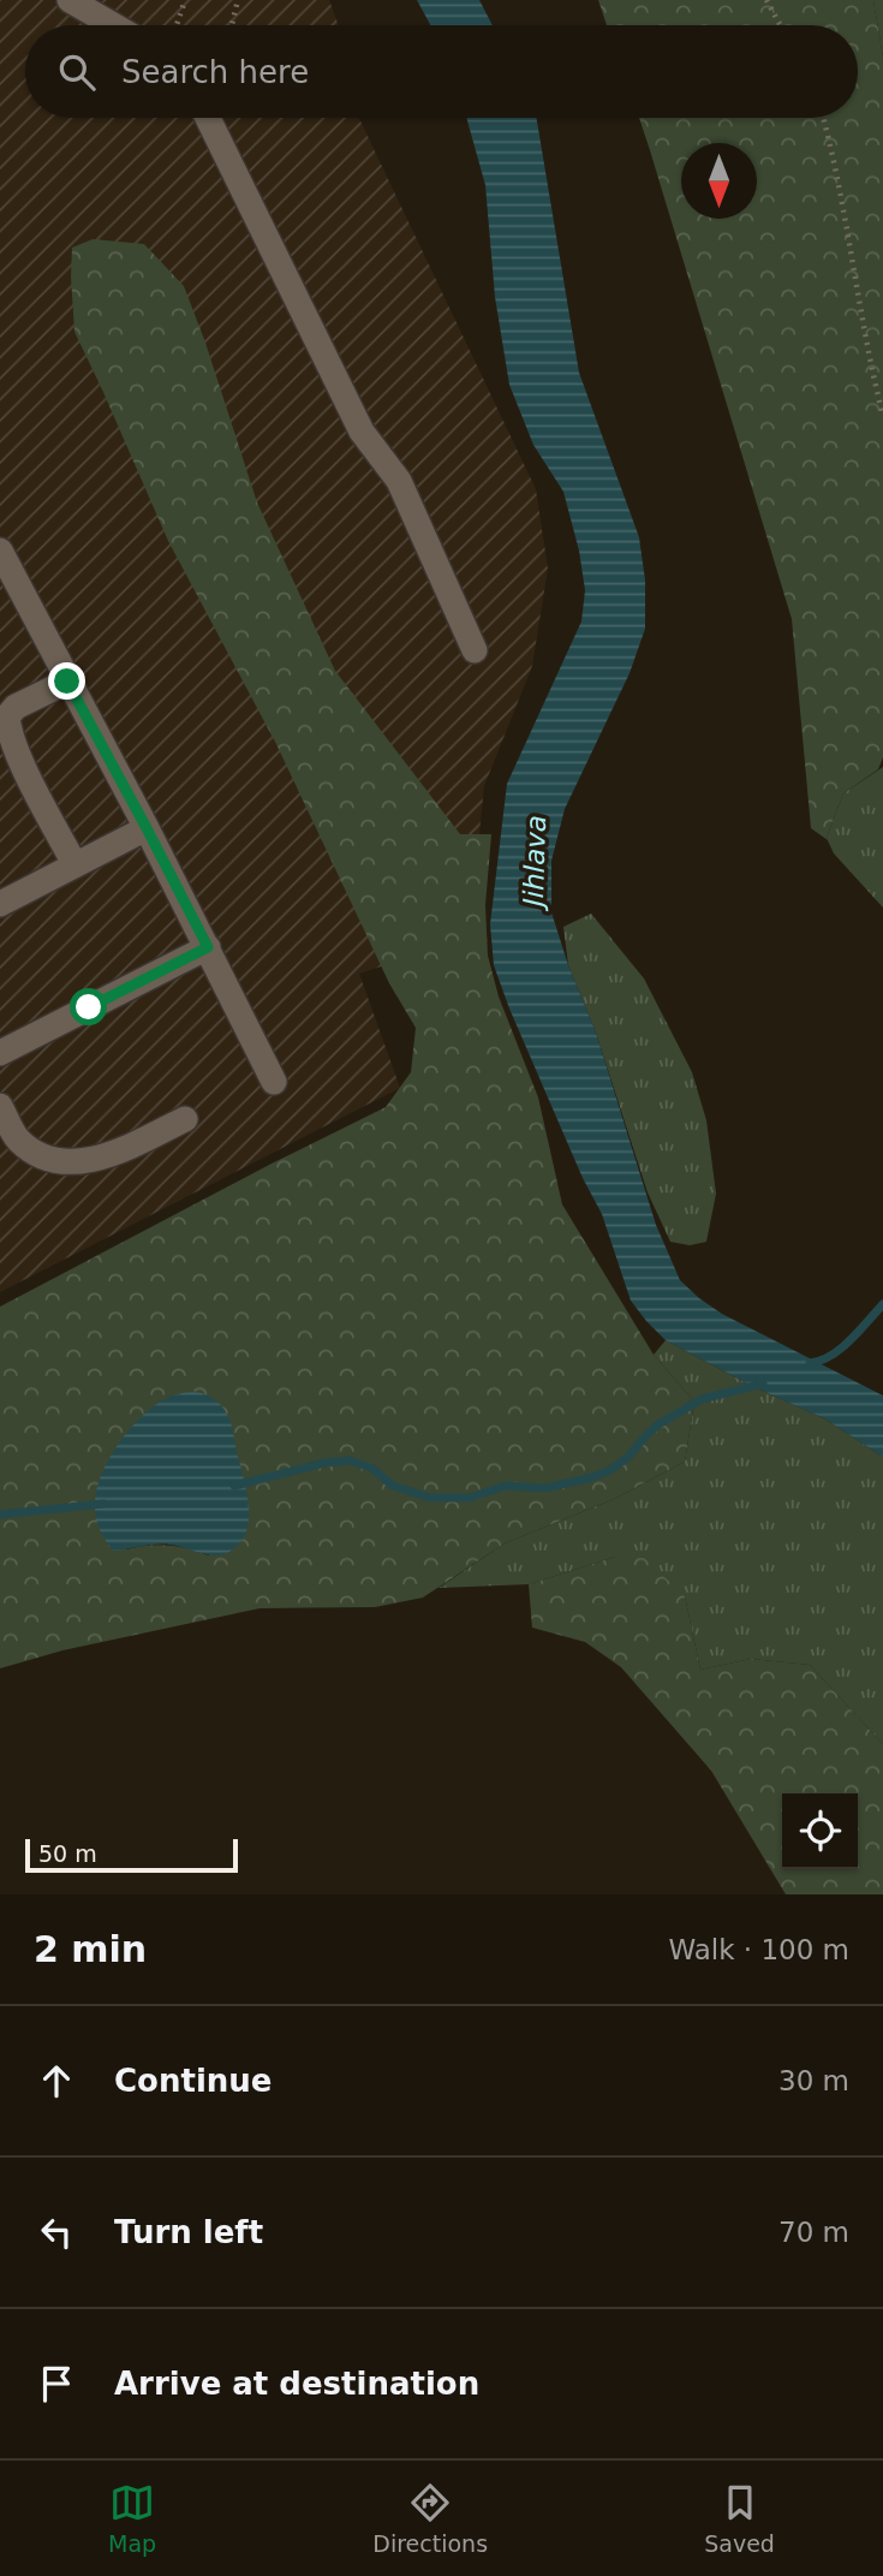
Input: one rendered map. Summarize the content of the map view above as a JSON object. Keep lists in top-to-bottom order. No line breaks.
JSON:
{"water":["Jihlava"],"scale_bar":"50 m","north":"bottom","page":{"search":"Search here","scale":"50 m","heading":["2 min","Walk · 100 m"],"list":[["Continue","30 m"],["Turn left","70 m"],"Arrive at destination"],"nav":["Map","Directions","Saved"]}}
